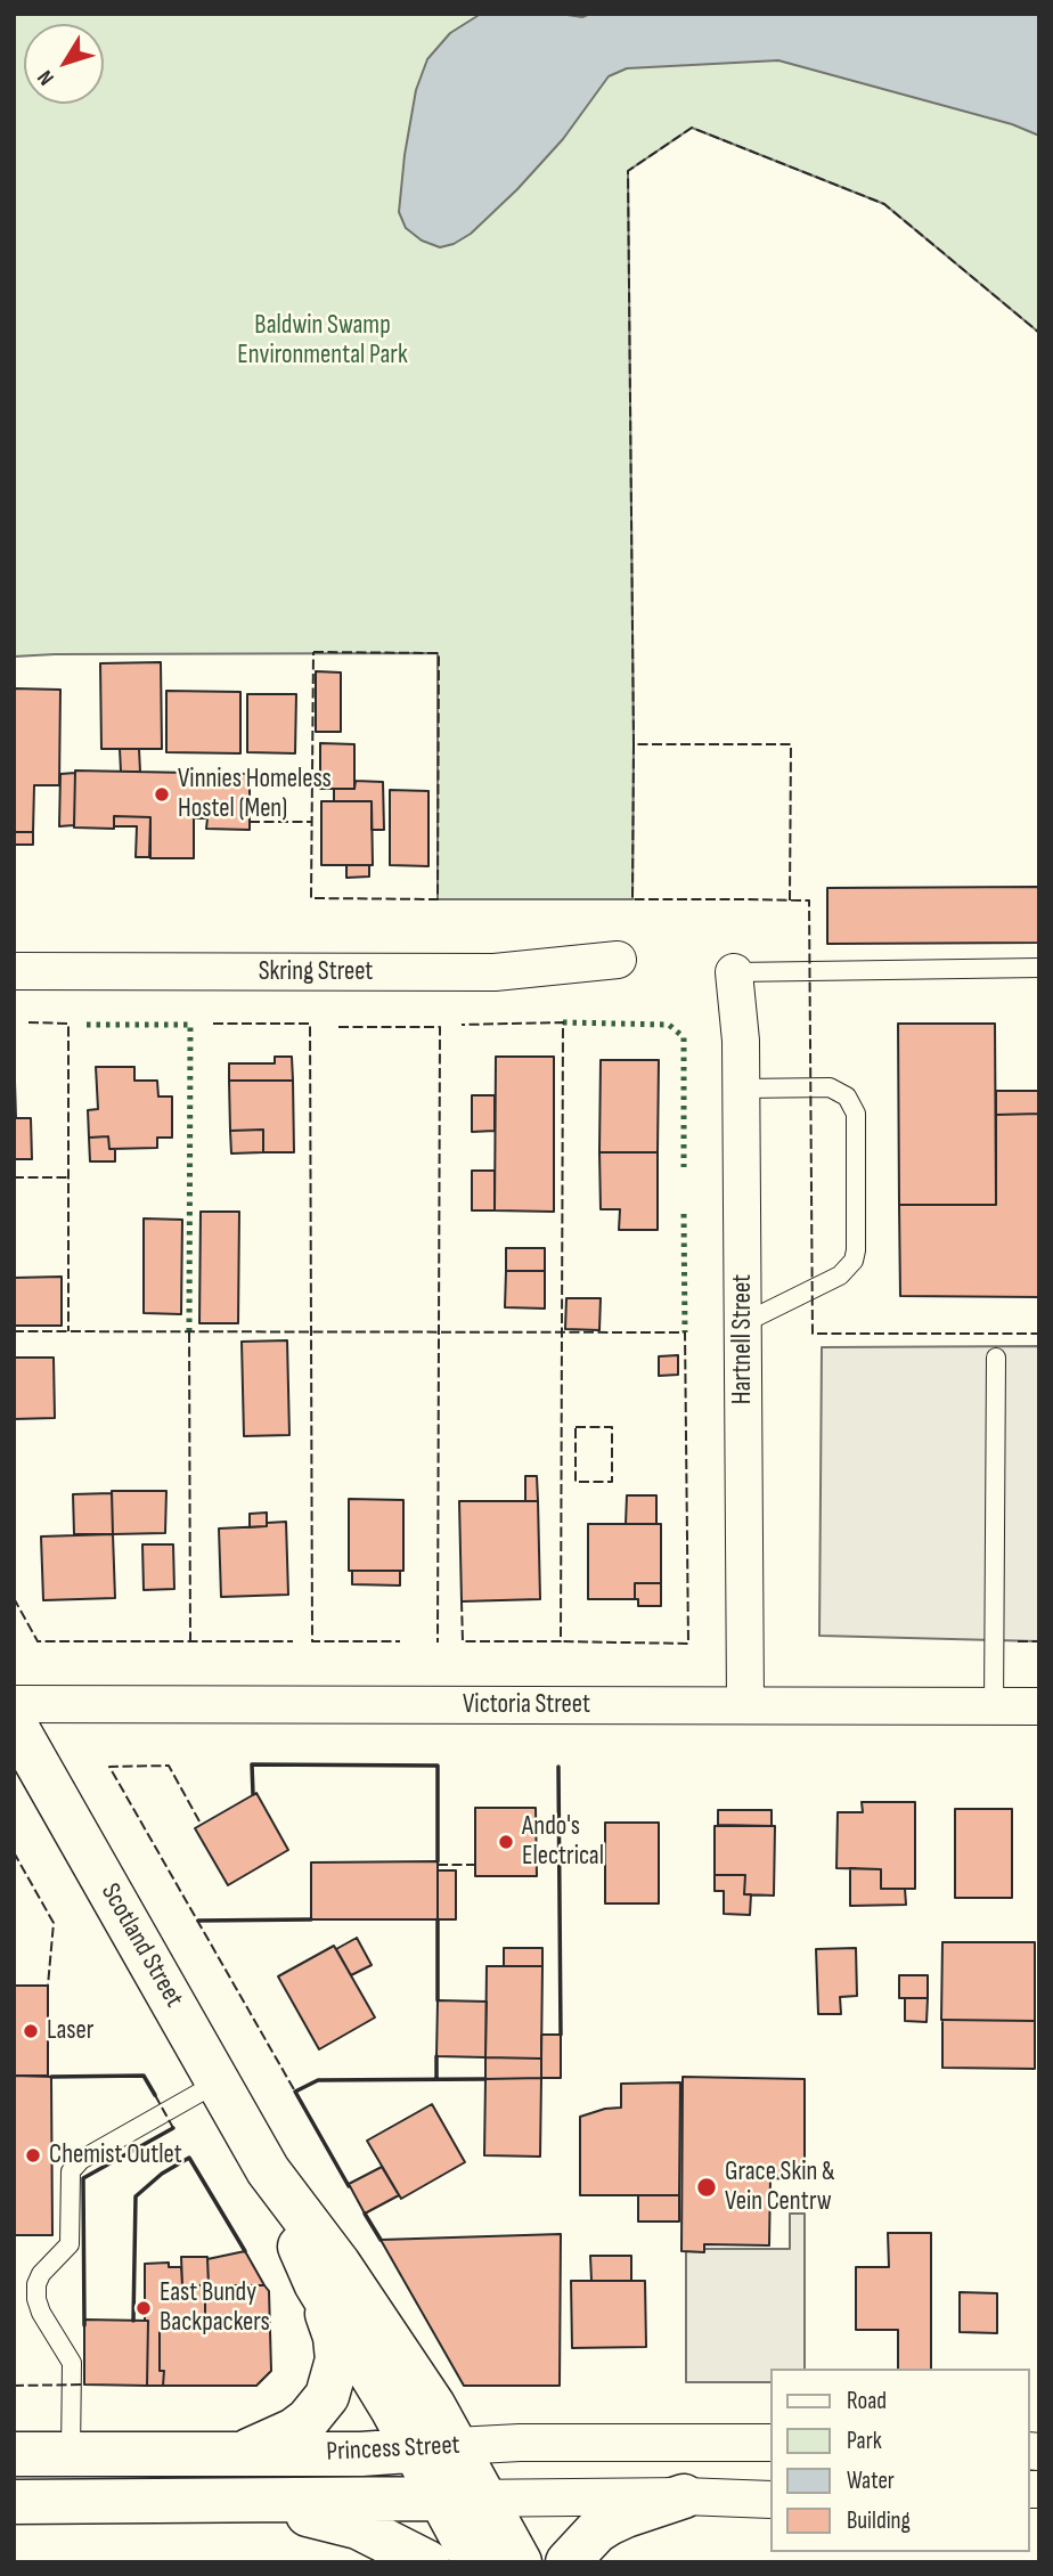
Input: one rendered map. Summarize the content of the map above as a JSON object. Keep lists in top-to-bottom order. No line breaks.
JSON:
{"streets":{"main road":["Scotland Street","Princess Street"],"street":["Skring Street","Hartnell Street","Victoria Street"]},"crossings":[["Hartnell Street","Victoria Street"],["Scotland Street","Princess Street"]],"parks":["Baldwin Swamp Environmental Park"],"places":["Vinnies Homeless Hostel (Men)","Ando's Electrical","Laser","Chemist Outlet","Grace Skin & Vein Centrw","East Bundy Backpackers"],"legend":["Road","Park","Water","Building"],"north":"bottom left"}
